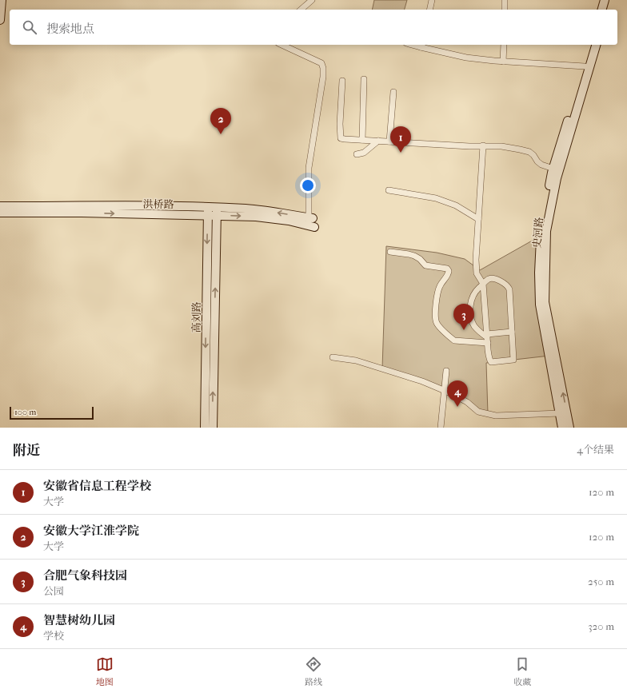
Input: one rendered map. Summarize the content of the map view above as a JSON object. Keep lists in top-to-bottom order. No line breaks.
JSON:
{"streets":{"street":["洪桥路","史河路","高刘路"]},"crossings":[["洪桥路","高刘路"]],"scale_bar":"100 m","page":{"search":"搜索地点","pins":["2","1","3","4"],"scale":"100 m","heading":["附近","4个结果"],"list":[{"mark":"1","name":"安徽省信息工程学校","note":"大学","value":"120 m"},{"mark":"2","name":"安徽大学江淮学院","note":"大学","value":"120 m"},{"mark":"3","name":"合肥气象科技园","note":"公园","value":"250 m"},{"mark":"4","name":"智慧树幼儿园","note":"学校","value":"320 m"}],"nav":["地图","路线","收藏"]}}
